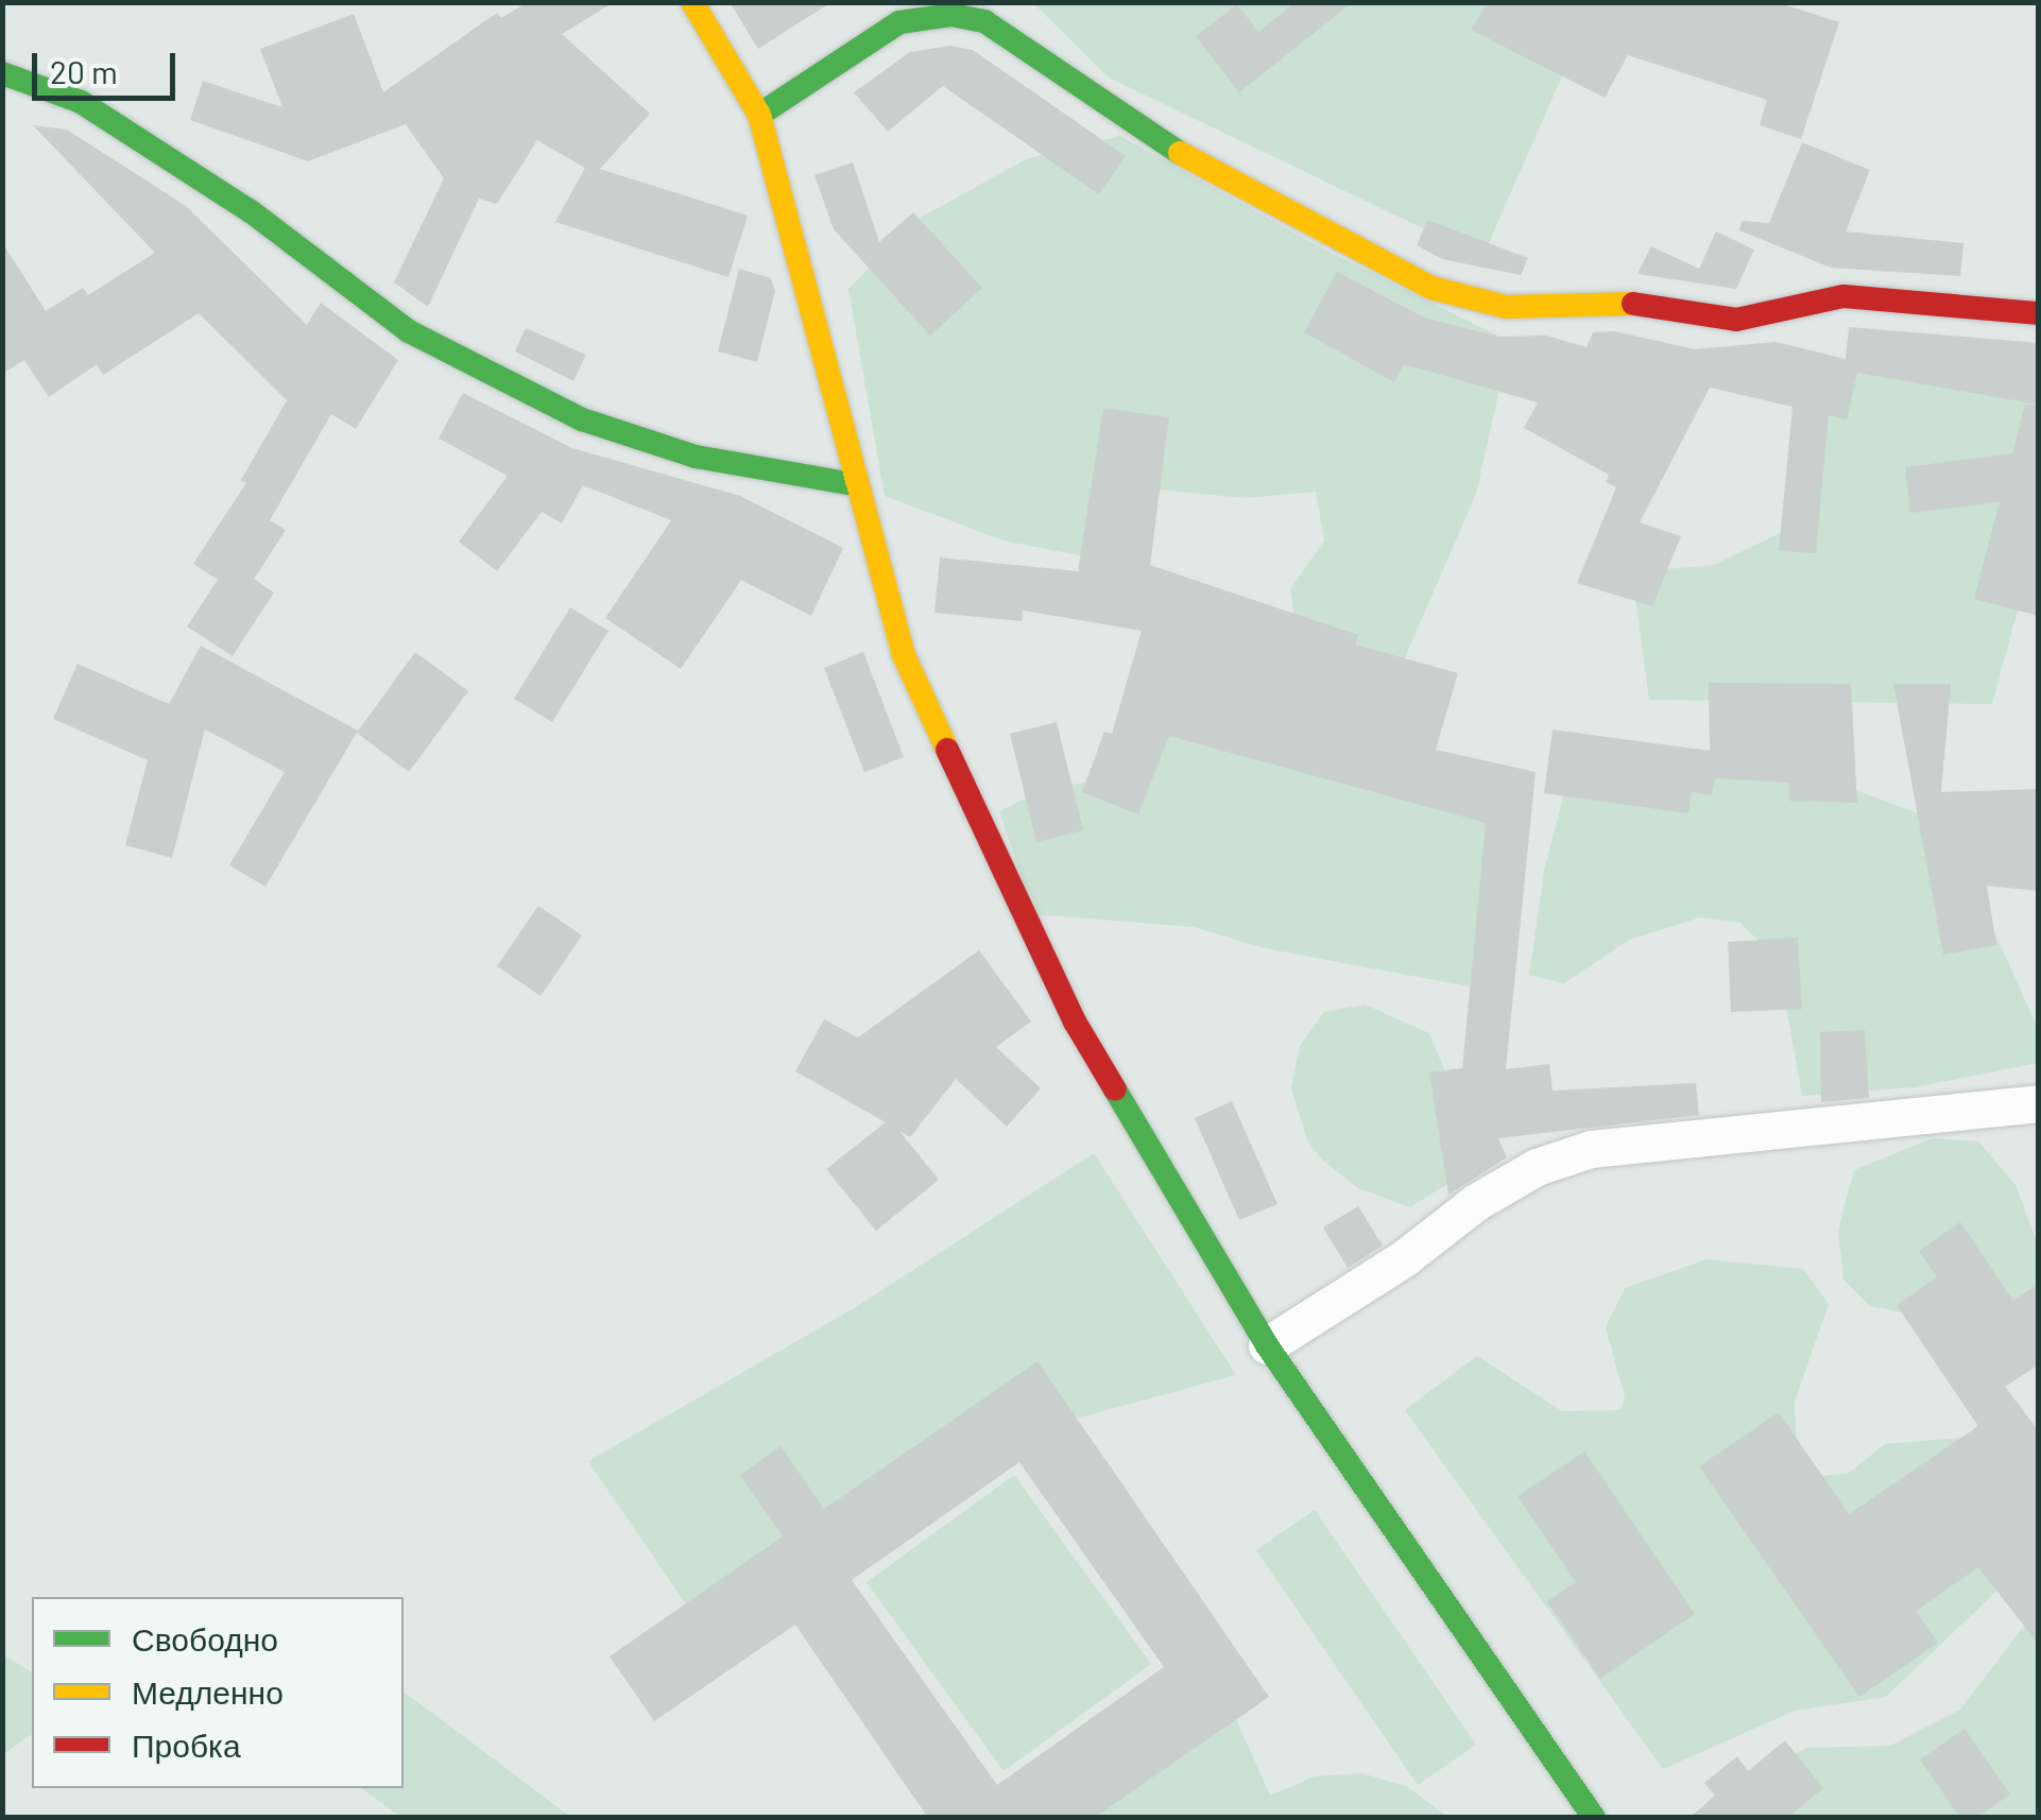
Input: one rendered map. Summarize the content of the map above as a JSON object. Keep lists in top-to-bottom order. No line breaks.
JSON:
{"legend":["Свободно","Медленно","Пробка"],"scale_bar":"20 m"}
